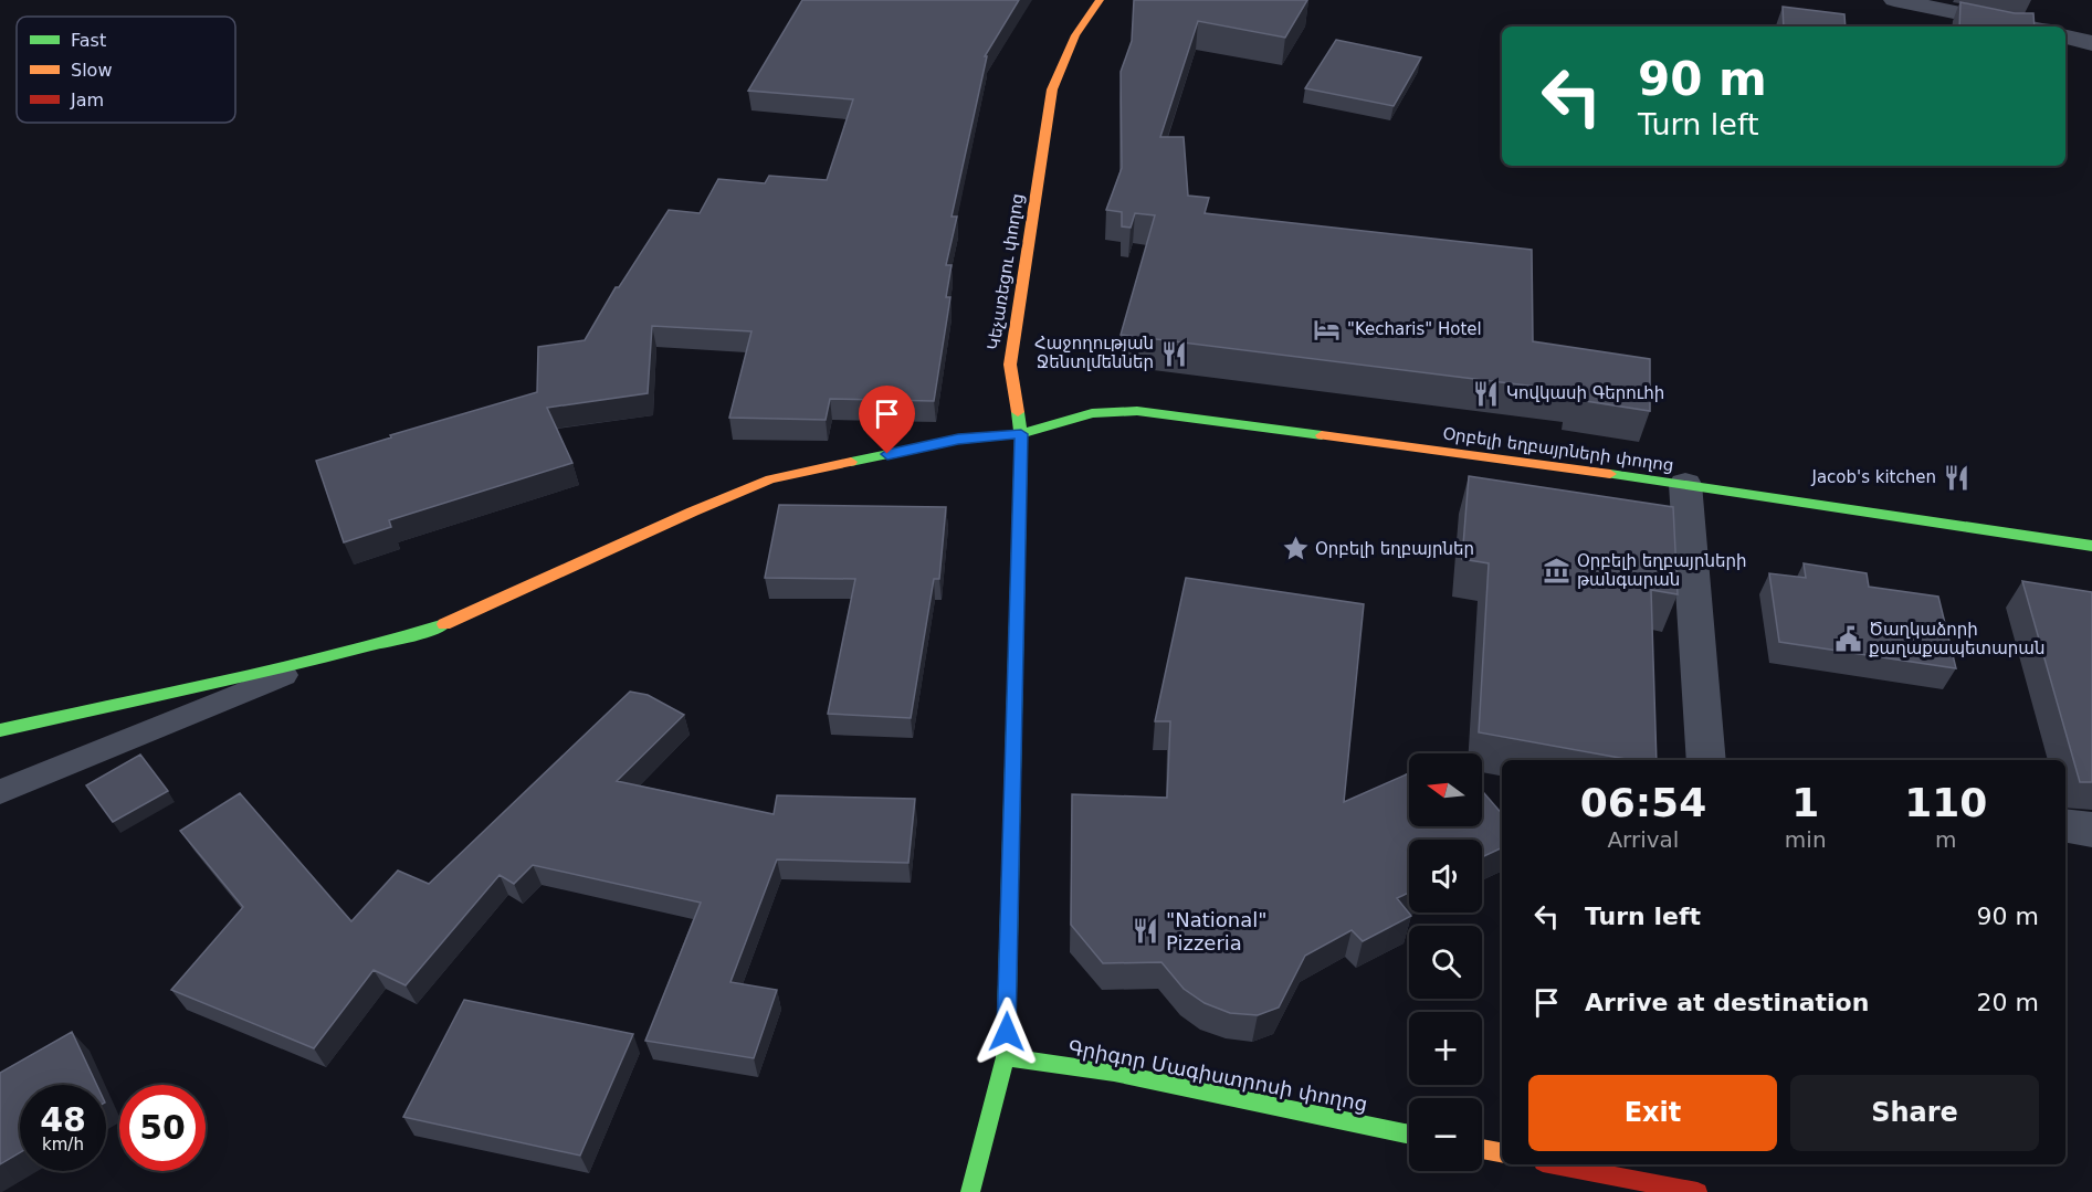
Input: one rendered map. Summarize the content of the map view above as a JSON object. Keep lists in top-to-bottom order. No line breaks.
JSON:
{"streets":{"main road":["Կեչառեցու փողոց","Օրբելի եղբայրների փողոց","Գրիգոր Մագիստրոսի փողոց"]},"crossings":[["Կեչառեցու փողոց","Օրբելի եղբայրների փողոց"],["Կեչառեցու փողոց","Գրիգոր Մագիստրոսի փողոց"]],"places":{"hotel":["\"Kecharis\" Hotel"],"restaurant":["Հաջողության Ջենտլմեններ","Կովկասի Գերուհի","Jacob's kitchen","\"National\" Pizzeria"],"place":["Օրբելի եղբայրներ"],"museum":["Օրբելի եղբայրների թանգարան"],"public building":["Ծաղկաձորի քաղաքապետարան"]},"legend":["Fast","Slow","Jam"],"north":"left","page":{"turn":["90 m","Turn left"],"map_buttons":["+","−"],"eta":["06:54","Arrival","1","min","110","m"],"list":[{"name":"Turn left","value":"90 m"},{"name":"Arrive at destination","value":"20 m"}],"buttons":["Exit","Share"],"speed":"48 km/h","limit":"50"}}
